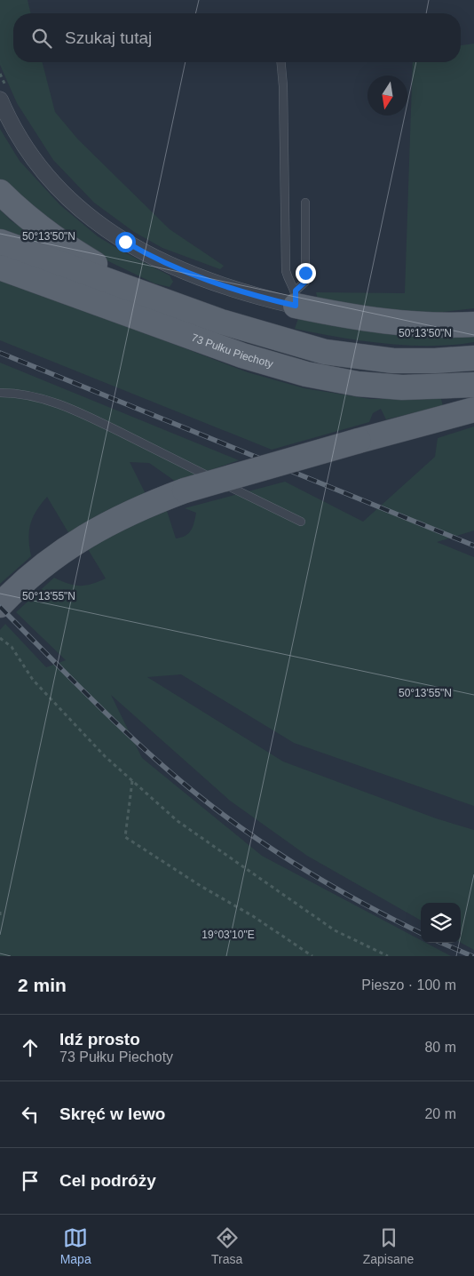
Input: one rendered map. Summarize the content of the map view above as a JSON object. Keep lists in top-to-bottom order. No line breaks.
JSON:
{"streets":{"main road":["73 Pułku Piechoty"]},"north":"bottom","page":{"search":"Szukaj tutaj","heading":["2 min","Pieszo · 100 m"],"list":[["Idź prosto","73 Pułku Piechoty","80 m"],["Skręć w lewo","20 m"],"Cel podróży"],"nav":["Mapa","Trasa","Zapisane"]},"coordinates":["50°13'50\"N","50°13'55\"N","19°03'10\"E"]}
